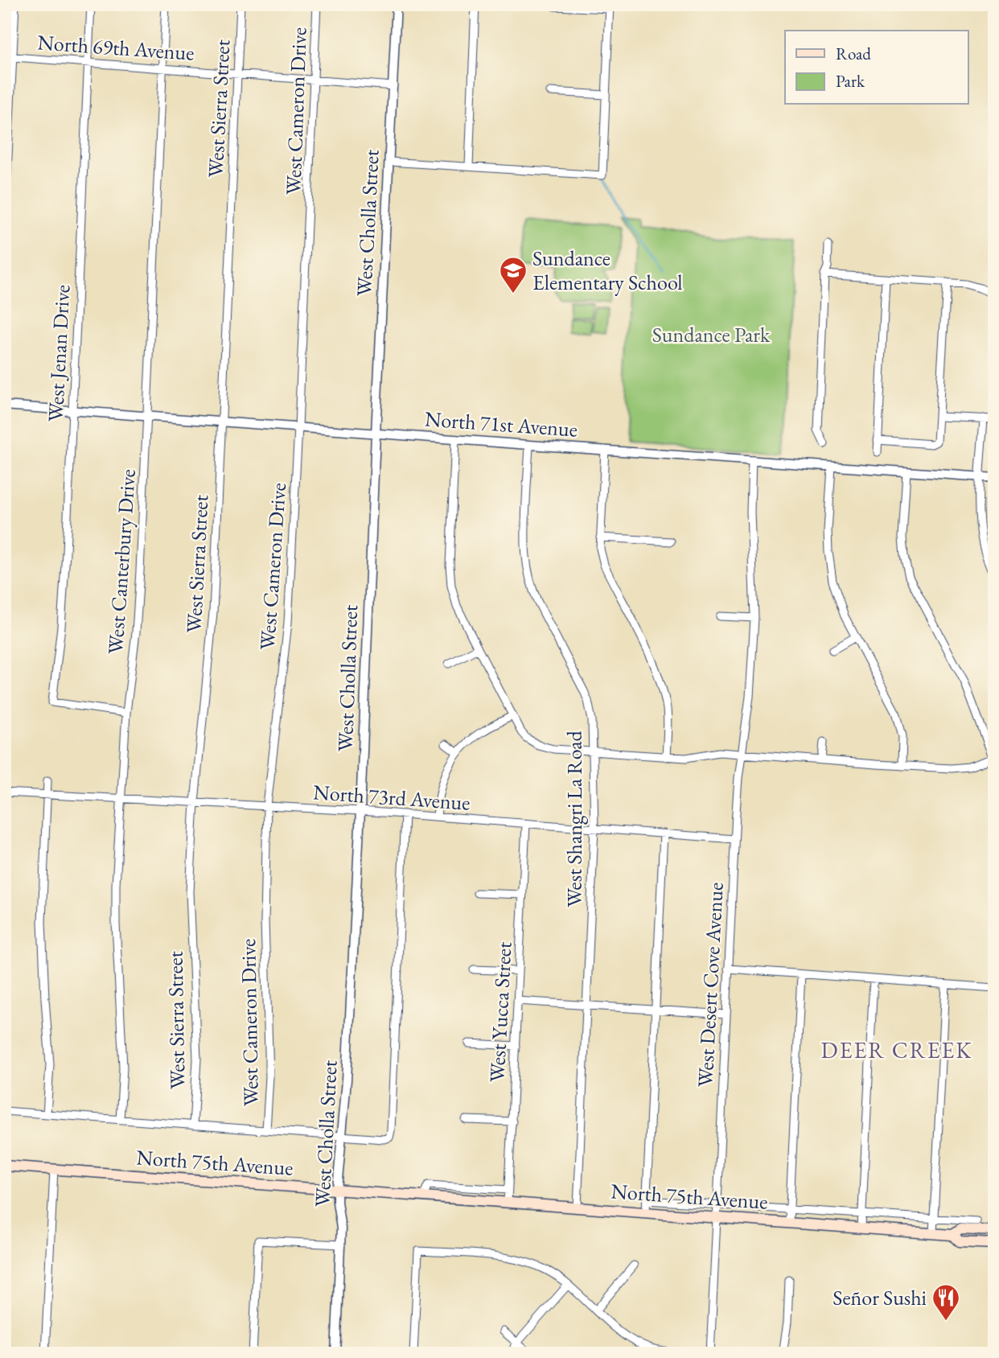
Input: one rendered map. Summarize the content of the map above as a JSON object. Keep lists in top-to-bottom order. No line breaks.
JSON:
{"streets":{"main road":["North 75th Avenue"],"street":["North 69th Avenue","West Sierra Street","West Cameron Drive","West Cholla Street","West Jenan Drive","North 71st Avenue","West Canterbury Drive","North 73rd Avenue","West Shangri La Road","West Desert Cove Avenue","West Yucca Street"]},"crossings":[["North 69th Avenue","West Sierra Street"],["North 69th Avenue","West Cameron Drive"],["North 69th Avenue","West Cholla Street"],["North 69th Avenue","West Jenan Drive"],["North 69th Avenue","West Canterbury Drive"],["West Sierra Street","North 71st Avenue"],["West Sierra Street","North 73rd Avenue"],["West Cameron Drive","North 71st Avenue"],["West Cameron Drive","North 73rd Avenue"],["West Cholla Street","North 71st Avenue"],["West Cholla Street","North 73rd Avenue"],["West Cholla Street","North 75th Avenue"],["West Jenan Drive","North 71st Avenue"],["West Jenan Drive","West Canterbury Drive"],["North 71st Avenue","West Canterbury Drive"],["North 71st Avenue","West Shangri La Road"],["North 71st Avenue","West Desert Cove Avenue"],["West Canterbury Drive","North 73rd Avenue"],["North 73rd Avenue","West Shangri La Road"],["North 73rd Avenue","West Desert Cove Avenue"],["North 73rd Avenue","West Yucca Street"],["West Shangri La Road","North 75th Avenue"],["West Desert Cove Avenue","North 75th Avenue"],["West Yucca Street","North 75th Avenue"]],"districts":["DEER CREEK"],"parks":["Sundance Park"],"places":{"school or university":["Sundance Elementary School"],"restaurant":["Señor Sushi"]},"legend":["Road","Park"]}
